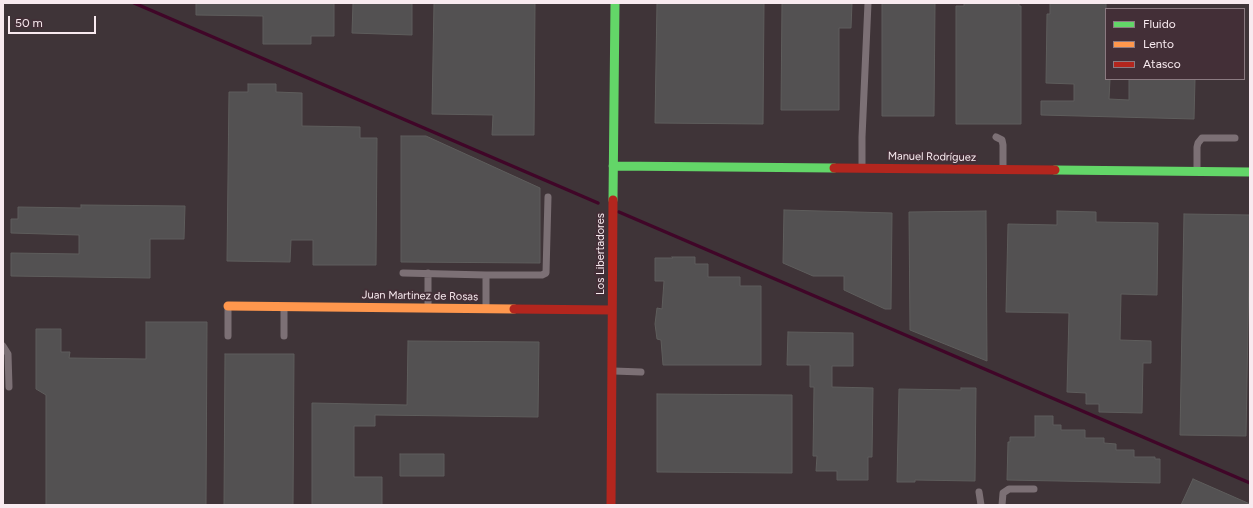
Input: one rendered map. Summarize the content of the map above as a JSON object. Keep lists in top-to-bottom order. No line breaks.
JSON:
{"streets":{"street":["Manuel Rodríguez","Los Libertadores","Juan Martinez de Rosas"]},"crossings":[["Manuel Rodríguez","Los Libertadores"],["Los Libertadores","Juan Martinez de Rosas"]],"legend":["Fluido","Lento","Atasco"],"scale_bar":"50 m"}
